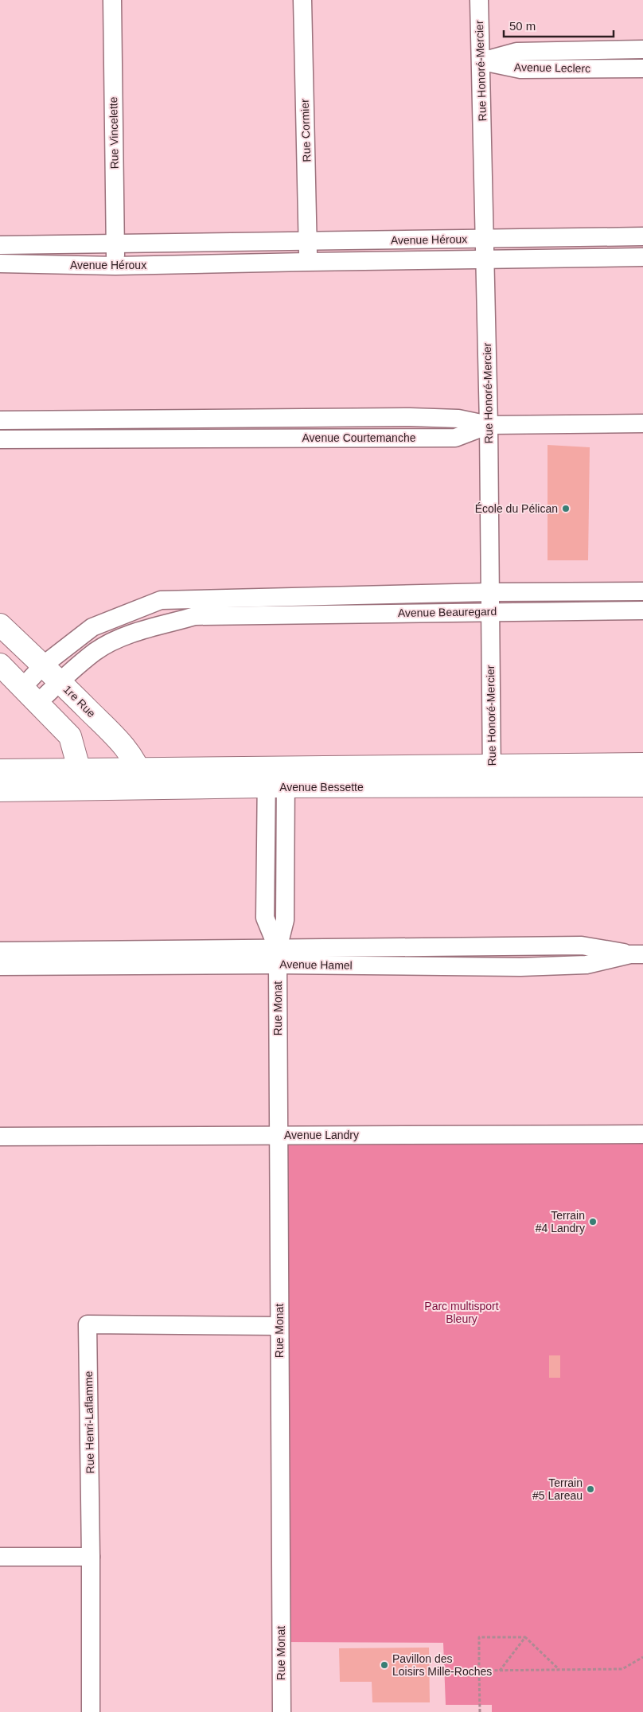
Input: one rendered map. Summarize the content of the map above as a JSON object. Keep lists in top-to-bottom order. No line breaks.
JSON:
{"streets":{"street":["Avenue Leclerc","Rue Honoré-Mercier","Rue Cormier","Rue Vincelette","Avenue Héroux","Avenue Courtemanche","Avenue Beauregard","1re Rue","Avenue Bessette","Avenue Hamel","Rue Monat","Avenue Landry","Rue Henri-Laflamme"]},"crossings":[["Avenue Leclerc","Rue Honoré-Mercier"],["Rue Honoré-Mercier","Avenue Héroux"],["Rue Honoré-Mercier","Avenue Courtemanche"],["Rue Honoré-Mercier","Avenue Beauregard"],["Rue Honoré-Mercier","Avenue Bessette"],["Rue Cormier","Avenue Héroux"],["Rue Vincelette","Avenue Héroux"],["Avenue Beauregard","1re Rue"],["1re Rue","Avenue Bessette"],["Avenue Bessette","Rue Monat"],["Avenue Hamel","Rue Monat"],["Rue Monat","Avenue Landry"],["Rue Monat","Rue Henri-Laflamme"]],"parks":["Parc multisport Bleury"],"places":["École du Pélican","Terrain #4 Landry","Terrain #5 Lareau","Pavillon des Loisirs Mille-Roches"],"scale_bar":"50 m"}
